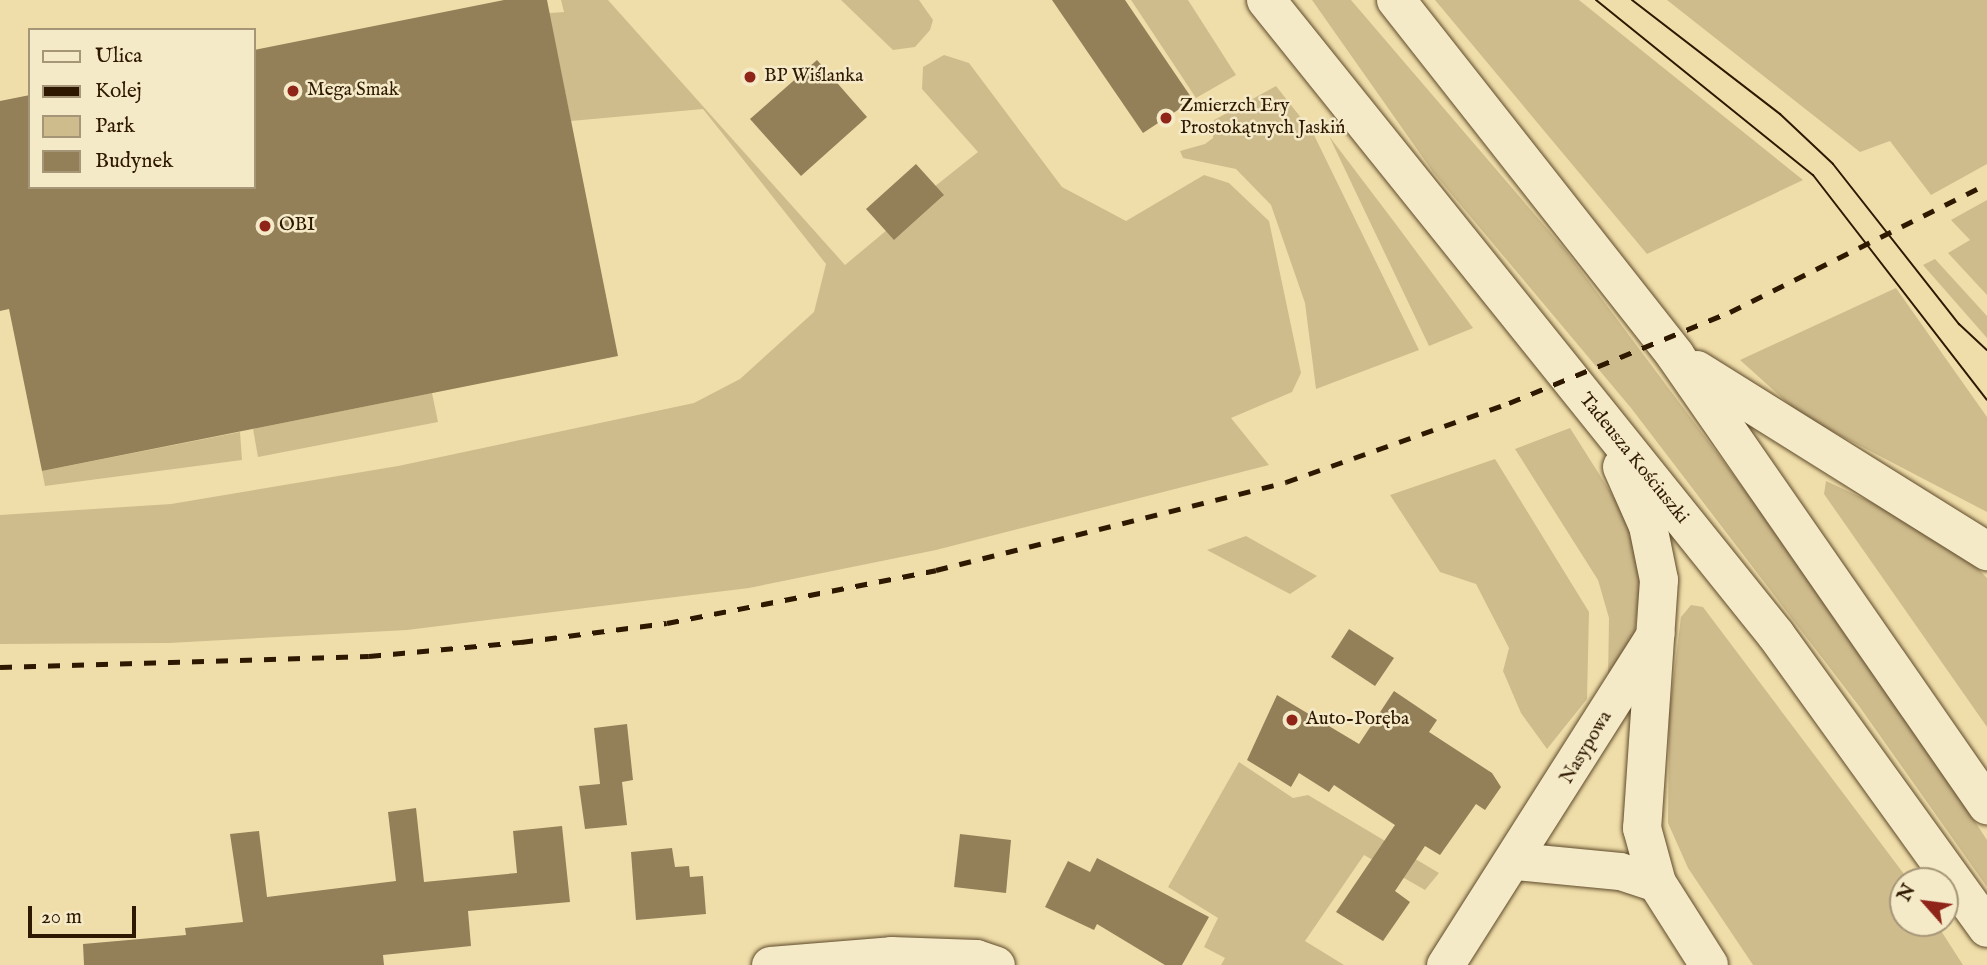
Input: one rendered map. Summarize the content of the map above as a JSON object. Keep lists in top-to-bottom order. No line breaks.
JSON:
{"streets":{"main road":["Tadeusza Kościuszki"],"street":["Nasypowa"]},"places":["BP Wiślanka","Mega Smak","Zmierzch Ery Prostokątnych Jaskiń","OBI","Auto-Poręba"],"legend":["Ulica","Kolej","Park","Budynek"],"scale_bar":"20 m","north":"top left"}
